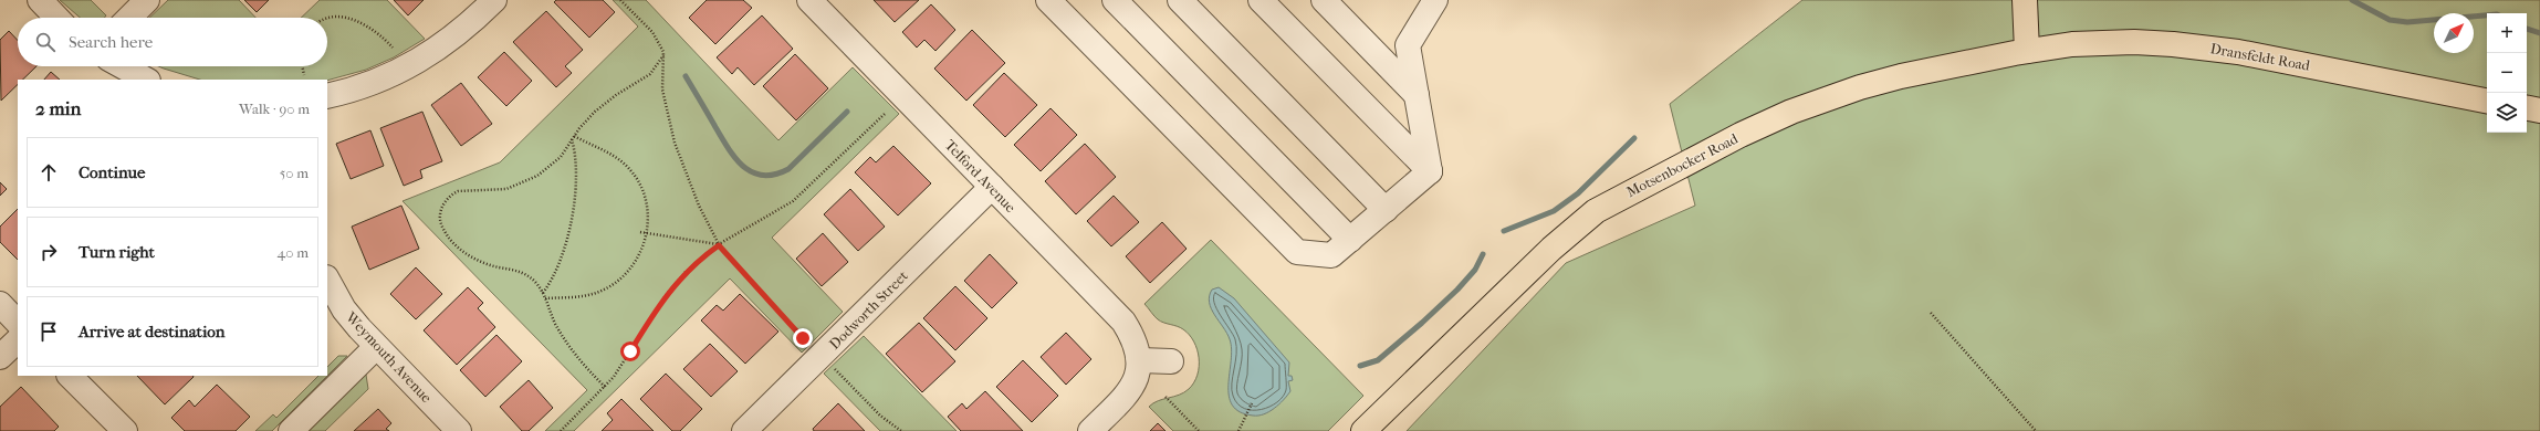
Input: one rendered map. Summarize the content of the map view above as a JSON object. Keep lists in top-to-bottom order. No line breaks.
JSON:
{"streets":{"main road":["Dransfeldt Road","Motsenbocker Road"],"street":["Telford Avenue","Dodworth Street","Weymouth Avenue"]},"crossings":[["Dransfeldt Road","Motsenbocker Road"],["Telford Avenue","Dodworth Street"]],"north":"top right","page":{"map_buttons":["+","−"],"search":"Search here","heading":["2 min","Walk · 90 m"],"list":[["Continue","50 m"],["Turn right","40 m"],"Arrive at destination"]}}
